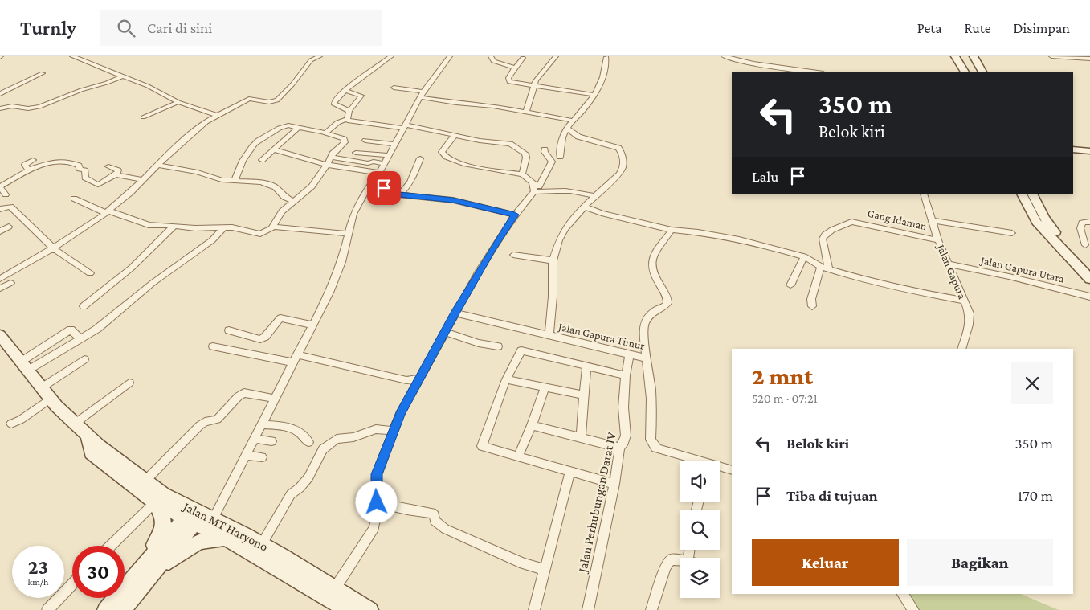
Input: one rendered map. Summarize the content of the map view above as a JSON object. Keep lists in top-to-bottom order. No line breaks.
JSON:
{"streets":{"main road":["Jalan MT Haryono"],"street":["Gang Idaman","Jalan Gapura Utara","Jalan Gapura","Jalan Gapura Timur","Jalan Perhubungan Darat IV"]},"crossings":[["Gang Idaman","Jalan Gapura"],["Jalan Gapura Utara","Jalan Gapura"],["Jalan Gapura Timur","Jalan Perhubungan Darat IV"]],"page":{"header":"Turnly","search":"Cari di sini","nav":["Peta","Rute","Disimpan"],"turn":["350 m","Belok kiri"],"then":"Lalu","heading":["2 mnt","520 m · 07:21"],"list":[{"name":"Belok kiri","value":"350 m"},{"name":"Tiba di tujuan","value":"170 m"}],"buttons":["Keluar","Bagikan"],"speed":"23 km/h","limit":"30"}}
